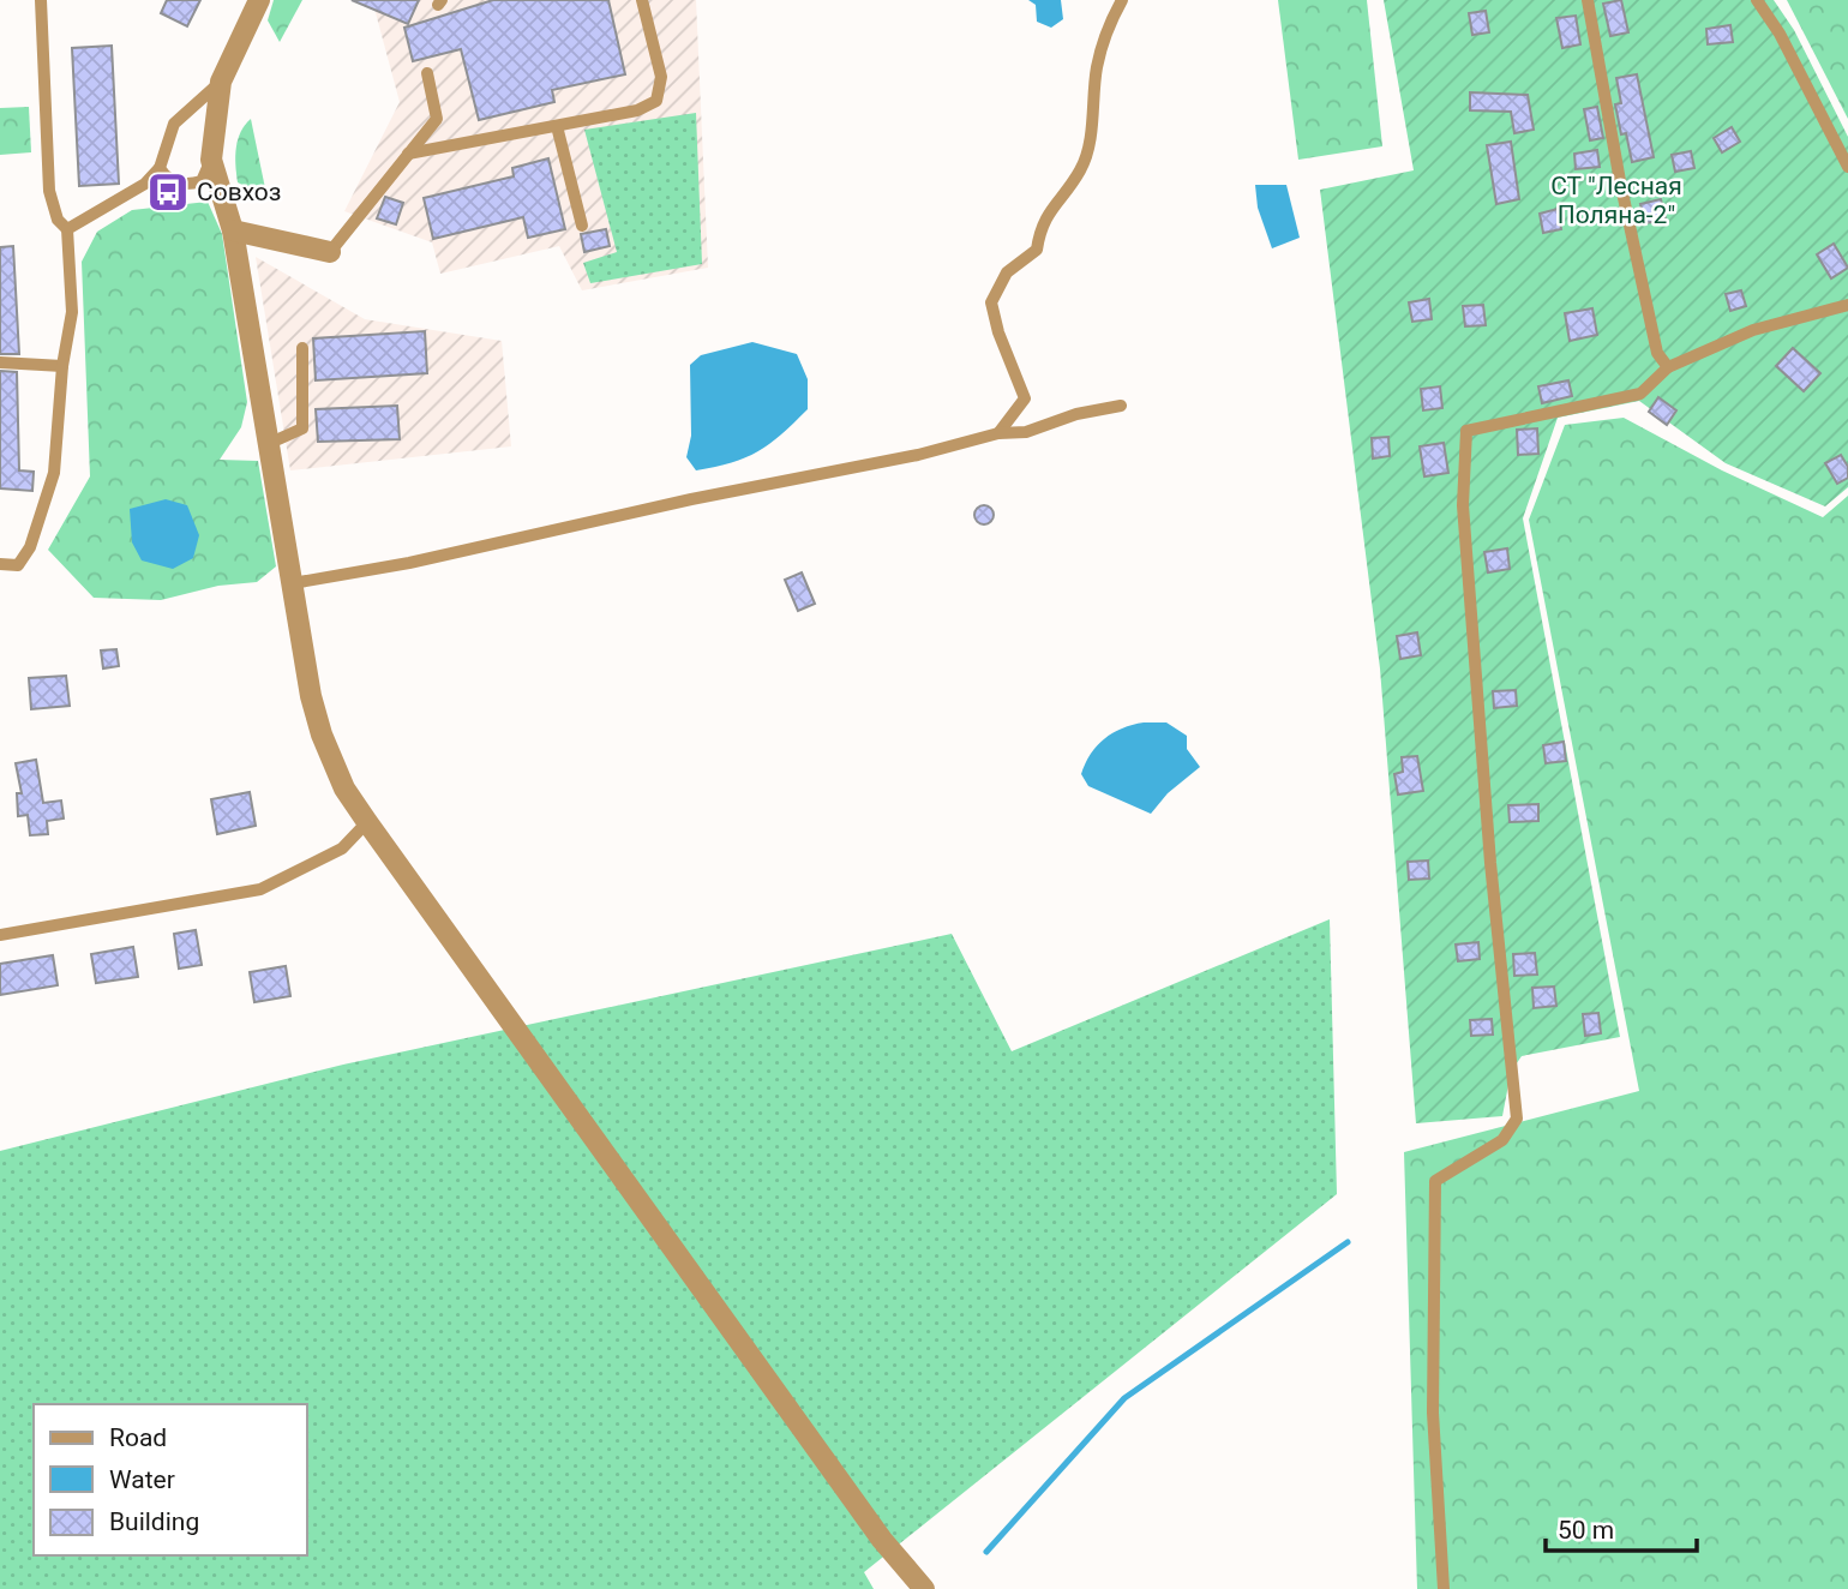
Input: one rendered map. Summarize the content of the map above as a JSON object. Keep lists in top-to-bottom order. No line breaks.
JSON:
{"parks":["СТ \"Лесная Поляна-2\""],"places":{"bus stop":["Совхоз"]},"legend":["Road","Water","Building"],"scale_bar":"50 m"}
